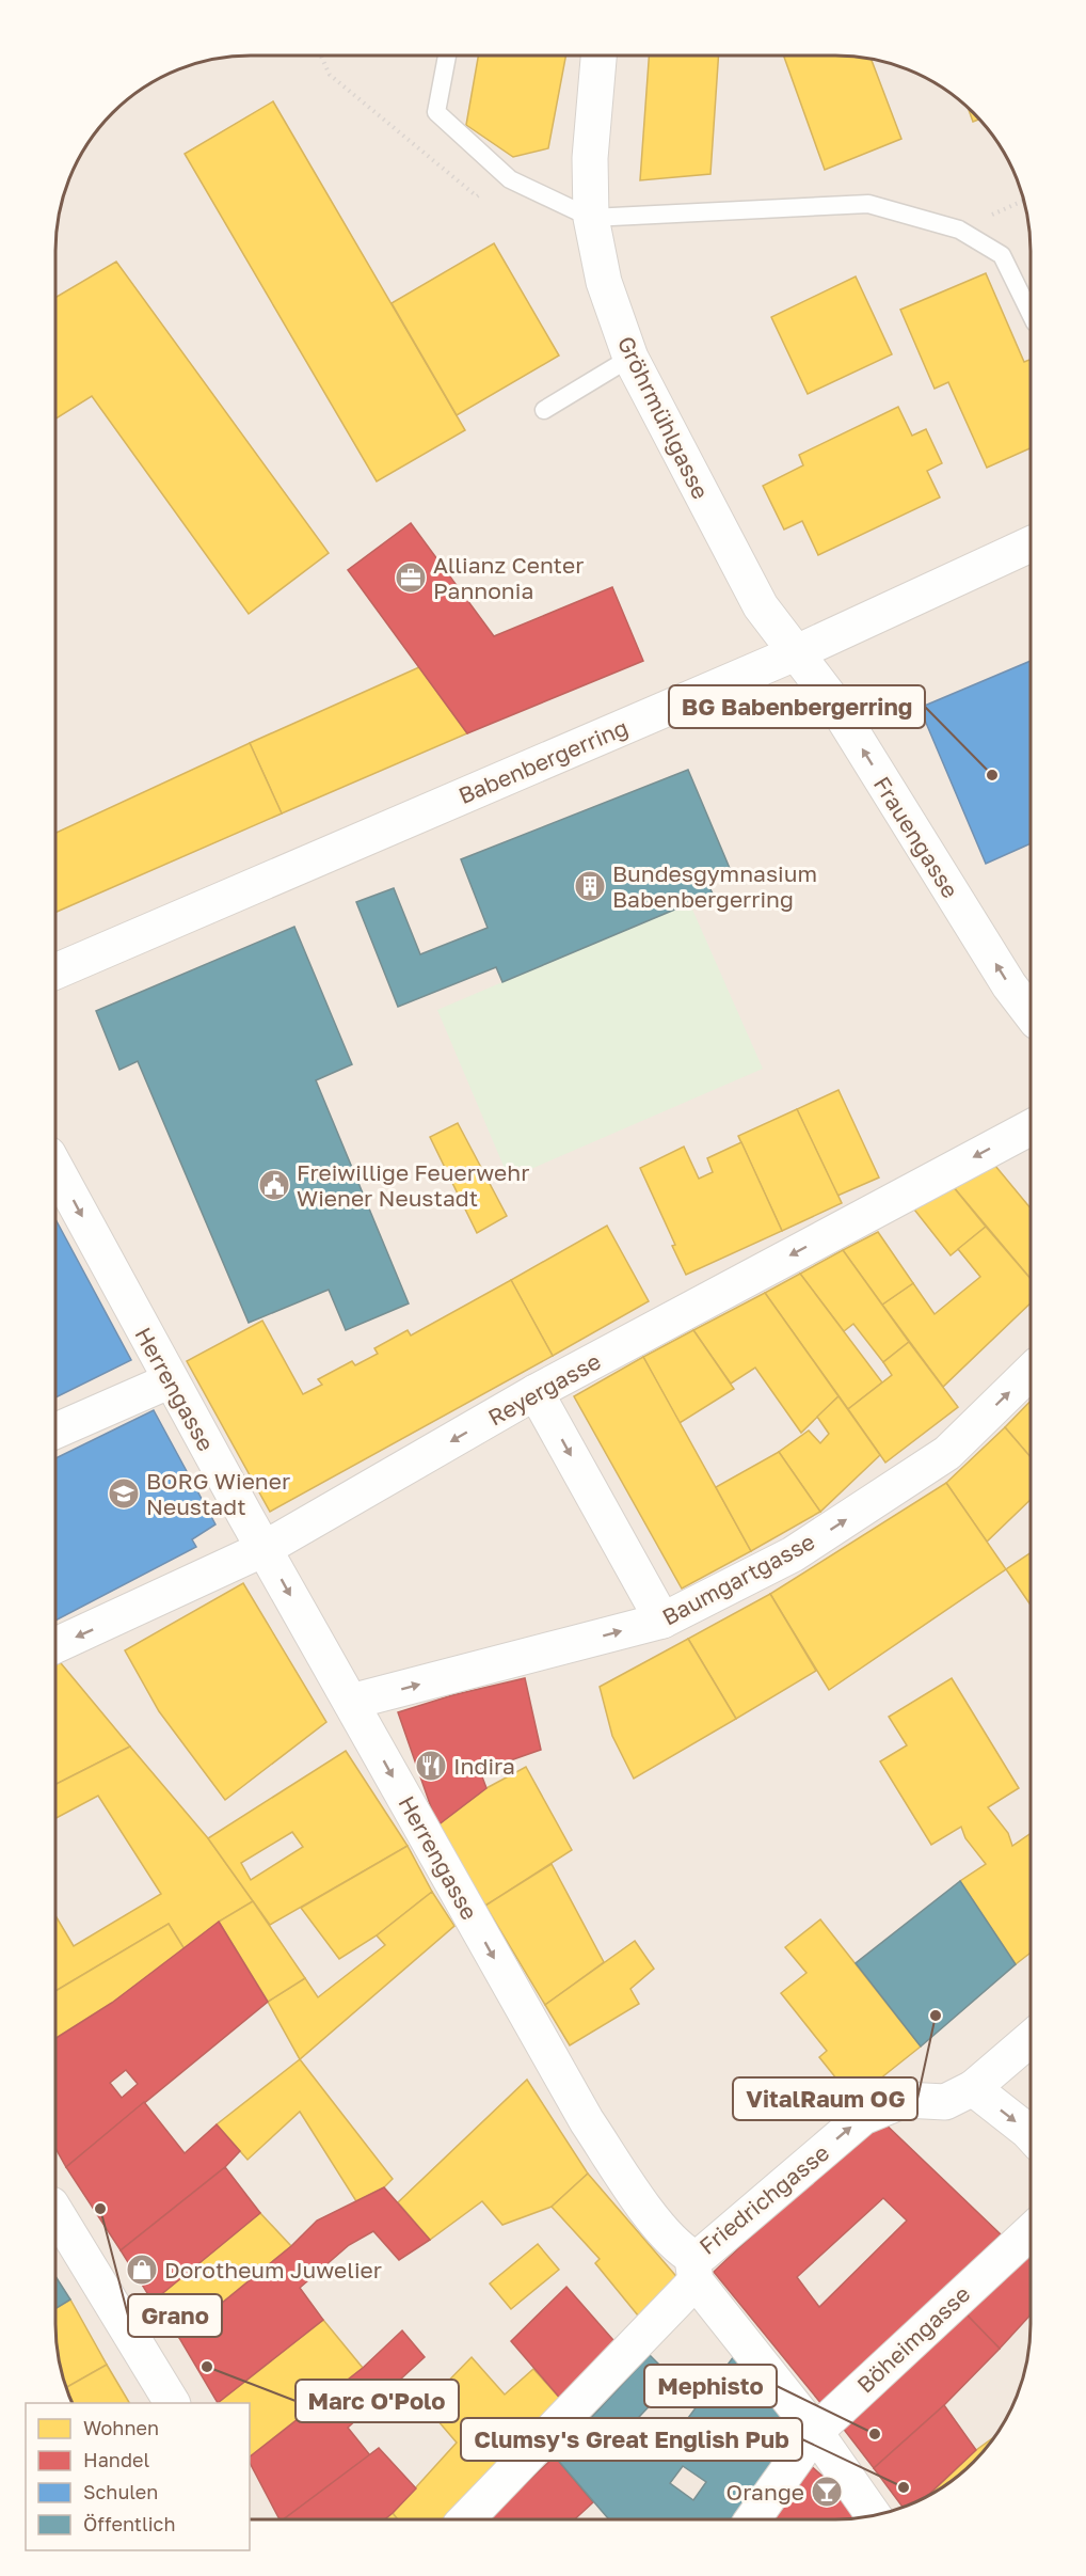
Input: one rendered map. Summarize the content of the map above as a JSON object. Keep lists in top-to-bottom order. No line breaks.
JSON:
{"streets":{"street":["Gröhrmühlgasse","Babenbergerring","Frauengasse","Herrengasse","Reyergasse","Baumgartgasse","Friedrichgasse","Böheimgasse"]},"crossings":[["Gröhrmühlgasse","Babenbergerring"],["Gröhrmühlgasse","Frauengasse"],["Babenbergerring","Frauengasse"],["Herrengasse","Reyergasse"],["Herrengasse","Baumgartgasse"],["Herrengasse","Friedrichgasse"],["Herrengasse","Böheimgasse"]],"one_way":["Frauengasse","Herrengasse","Reyergasse","Baumgartgasse","Friedrichgasse"],"places":{"office":["Allianz Center Pannonia"],"other":["BG Babenbergerring","VitalRaum OG","Grano","Marc O'Polo","Mephisto","Clumsy's Great English Pub"],"building":["Bundesgymnasium Babenbergerring"],"public building":["Freiwillige Feuerwehr Wiener Neustadt"],"school or university":["BORG Wiener Neustadt"],"restaurant":["Indira"],"shop":["Dorotheum Juwelier"],"bar":["Orange"]},"legend":["Wohnen","Handel","Schulen","Öffentlich"]}
